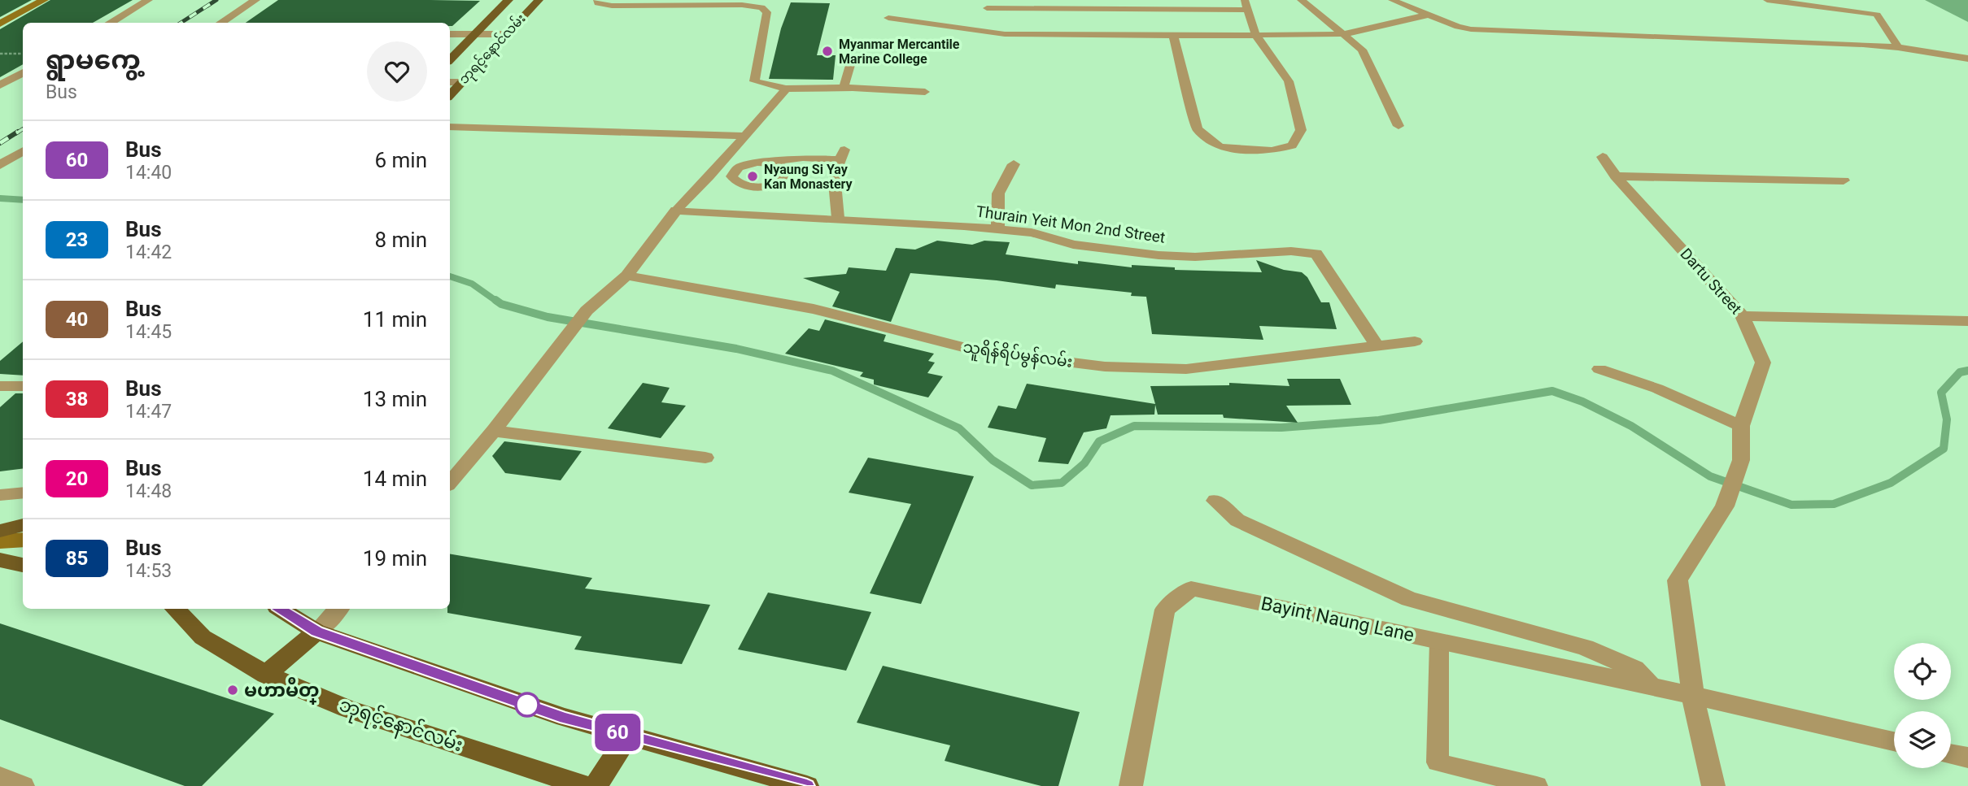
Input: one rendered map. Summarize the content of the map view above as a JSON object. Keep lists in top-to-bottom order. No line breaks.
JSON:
{"streets":{"main road":["ဘုရင့်နောင်လမ်း"],"street":["Thurain Yeit Mon 2nd Street","Dartu Street","သူရိန်ရိပ်မွန်လမ်း","Bayint Naung Lane"]},"crossings":[["Thurain Yeit Mon 2nd Street","သူရိန်ရိပ်မွန်လမ်း"],["Dartu Street","Bayint Naung Lane"]],"places":["Myanmar Mercantile Marine College","Nyaung Si Yay Kan Monastery","မဟာမိတ္"],"lines":["bus line 60"],"page":{"on_map":"60","heading":["ရွာမကွေ့","Bus"],"list":[{"mark":"60","name":"Bus","note":"14:40","value":"6 min"},{"mark":"23","name":"Bus","note":"14:42","value":"8 min"},{"mark":"40","name":"Bus","note":"14:45","value":"11 min"},{"mark":"38","name":"Bus","note":"14:47","value":"13 min"},{"mark":"20","name":"Bus","note":"14:48","value":"14 min"},{"mark":"85","name":"Bus","note":"14:53","value":"19 min"}]}}
